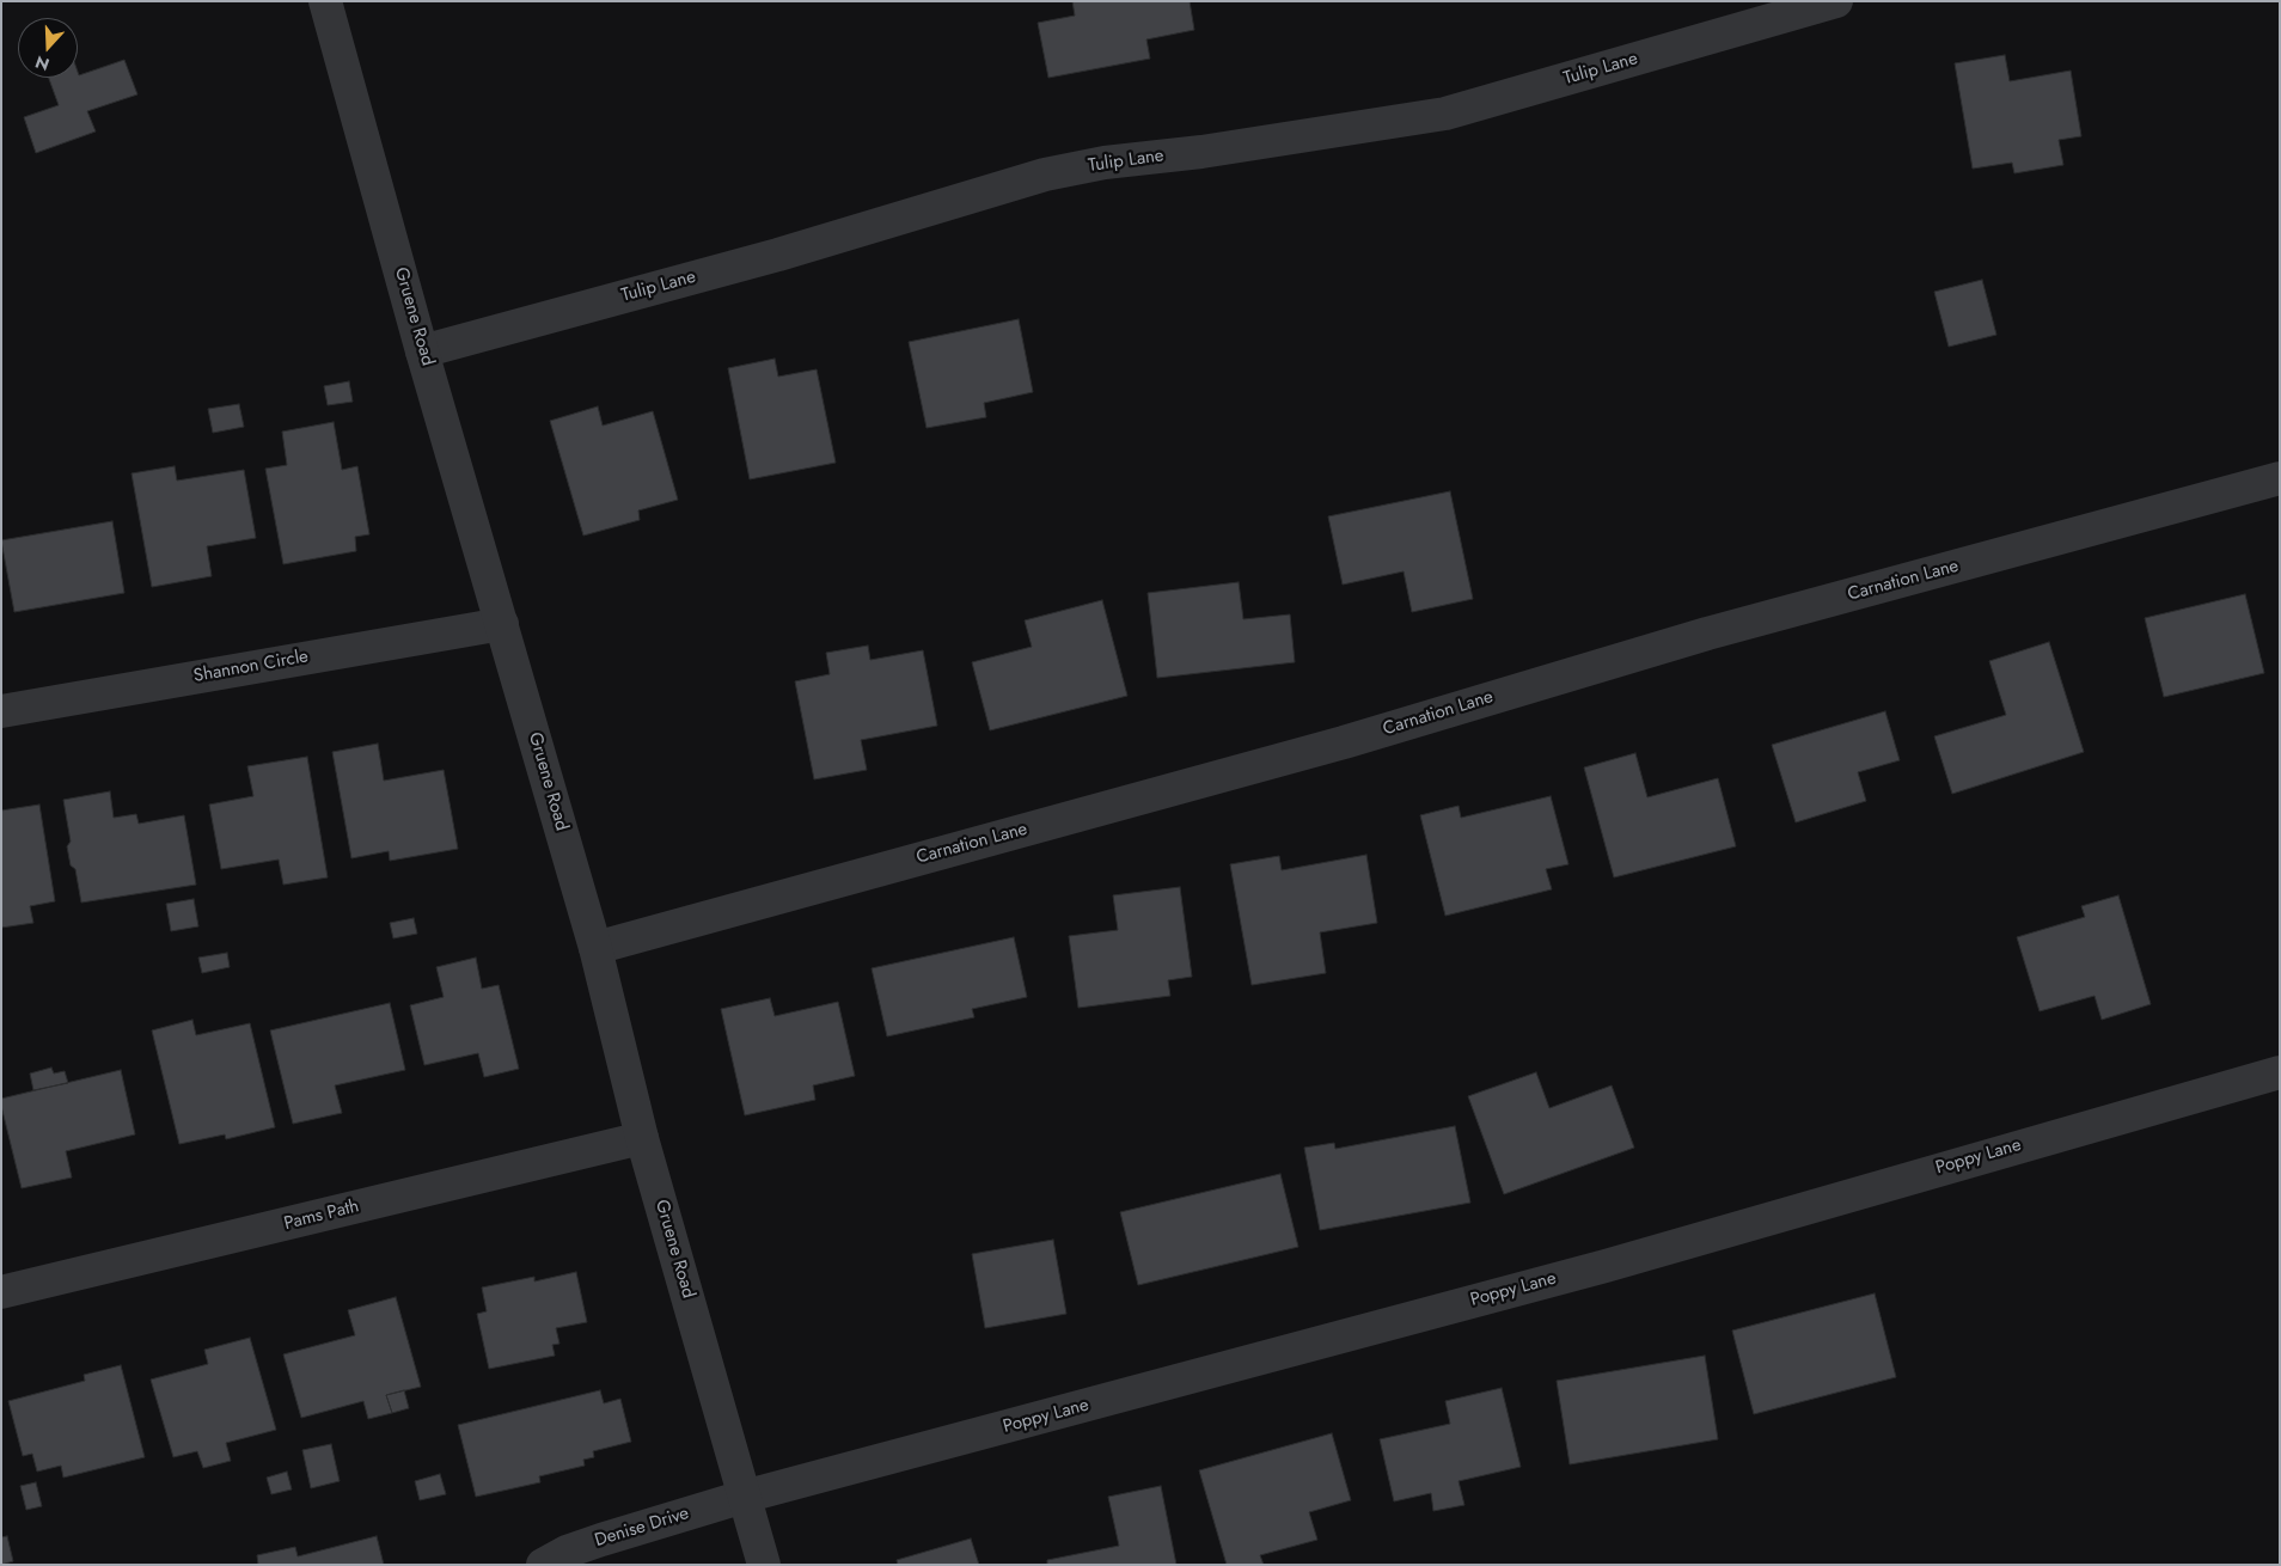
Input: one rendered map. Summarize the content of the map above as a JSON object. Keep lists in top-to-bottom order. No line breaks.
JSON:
{"streets":{"street":["Tulip Lane","Gruene Road","Carnation Lane","Shannon Circle","Poppy Lane","Pams Path","Denise Drive"]},"crossings":[["Tulip Lane","Gruene Road"],["Gruene Road","Carnation Lane"],["Gruene Road","Shannon Circle"],["Gruene Road","Poppy Lane"],["Gruene Road","Pams Path"],["Gruene Road","Denise Drive"],["Poppy Lane","Denise Drive"]],"north":"bottom"}
